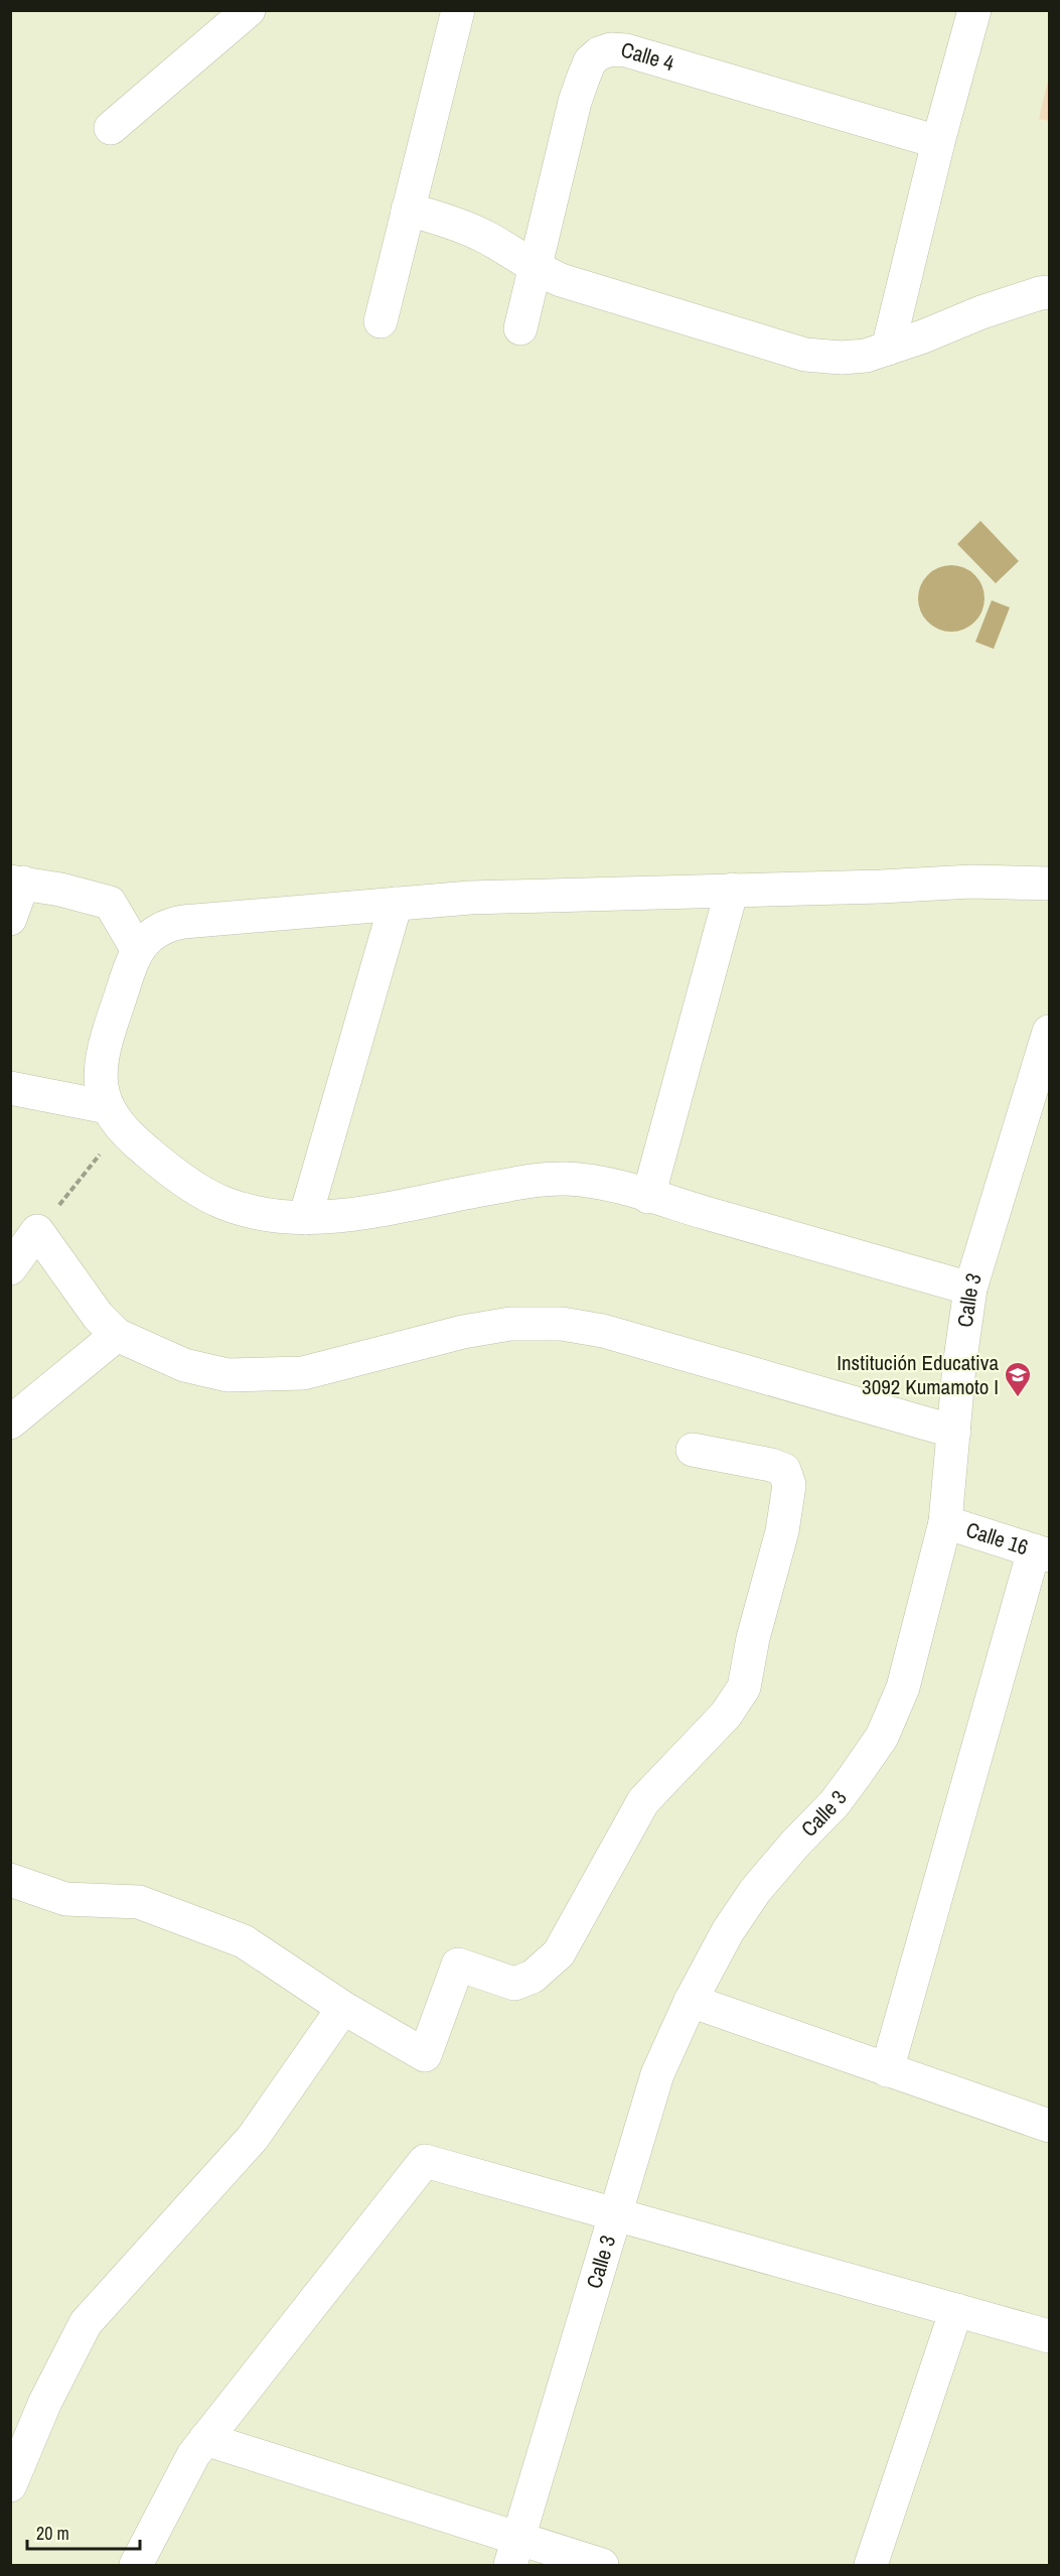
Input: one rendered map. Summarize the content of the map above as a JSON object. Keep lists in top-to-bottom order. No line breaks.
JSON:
{"streets":{"street":["Calle 4","Calle 3","Calle 16"]},"crossings":[["Calle 3","Calle 16"]],"places":{"school or university":["Institución Educativa 3092 Kumamoto I"]},"scale_bar":"20 m"}
